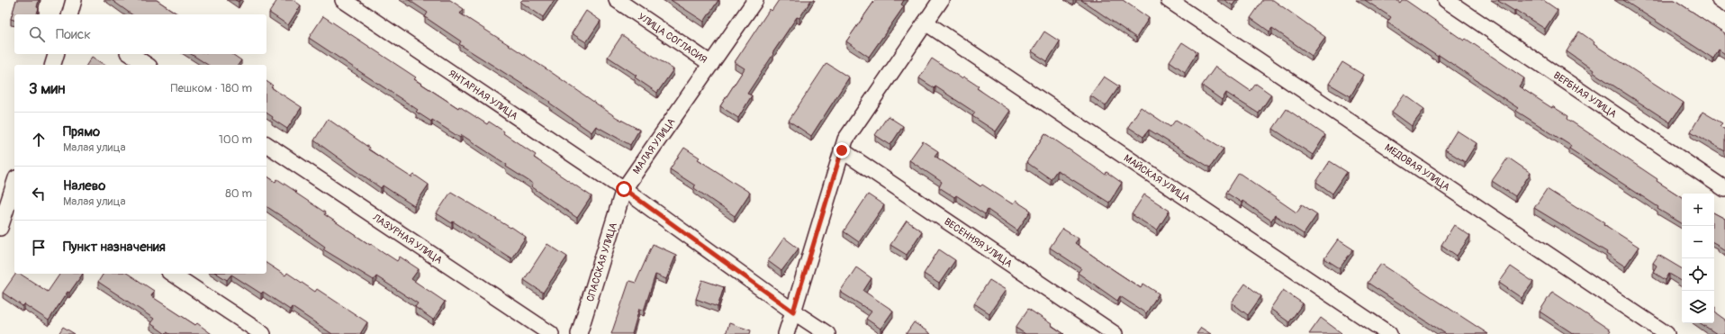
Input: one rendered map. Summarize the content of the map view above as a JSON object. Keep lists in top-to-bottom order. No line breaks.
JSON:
{"streets":{"street":["УЛИЦА СОГЛАСИЯ","ЯНТАРНАЯ УЛИЦА","ВЕРБНАЯ УЛИЦА","МАЛАЯ УЛИЦА","МЕДОВАЯ УЛИЦА","МАЙСКАЯ УЛИЦА","ЛАЗУРНАЯ УЛИЦА","ВЕСЕННЯЯ УЛИЦА","СПАССКАЯ УЛИЦА"]},"crossings":[["УЛИЦА СОГЛАСИЯ","МАЛАЯ УЛИЦА"],["ЯНТАРНАЯ УЛИЦА","МАЛАЯ УЛИЦА"],["ЯНТАРНАЯ УЛИЦА","СПАССКАЯ УЛИЦА"],["МАЛАЯ УЛИЦА","СПАССКАЯ УЛИЦА"]],"page":{"search":"Поиск","heading":["3 мин","Пешком · 180 m"],"list":[["Прямо","Малая улица","100 m"],["Налево","Малая улица","80 m"],"Пункт назначения"],"map_buttons":["+","−"]}}
